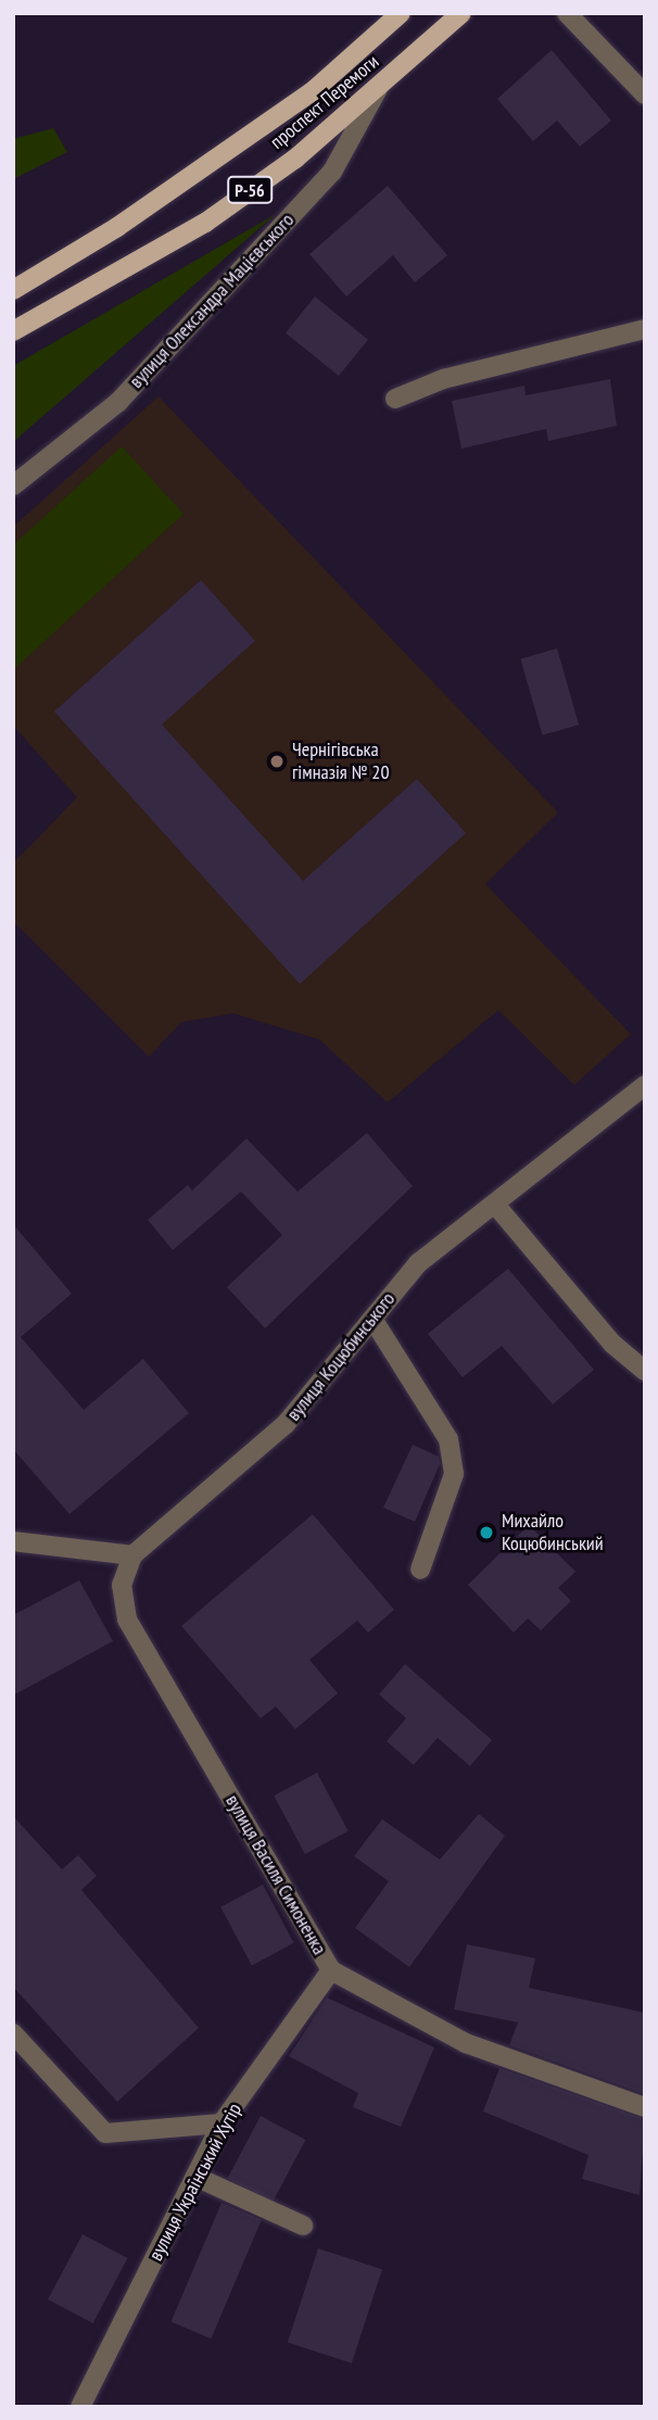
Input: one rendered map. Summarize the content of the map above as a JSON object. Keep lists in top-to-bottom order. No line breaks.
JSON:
{"streets":{"main road":["проспект Перемоги","Р-56"],"street":["вулиця Олександра Мацієвського","вулиця Коцюбинського","вулиця Василя Симоненка","вулиця Український Хутір"]},"crossings":[["проспект Перемоги","вулиця Олександра Мацієвського"],["вулиця Коцюбинського","вулиця Василя Симоненка"],["вулиця Василя Симоненка","вулиця Український Хутір"]],"places":["Чернігівська гімназія № 20","Михайло Коцюбинський"]}
